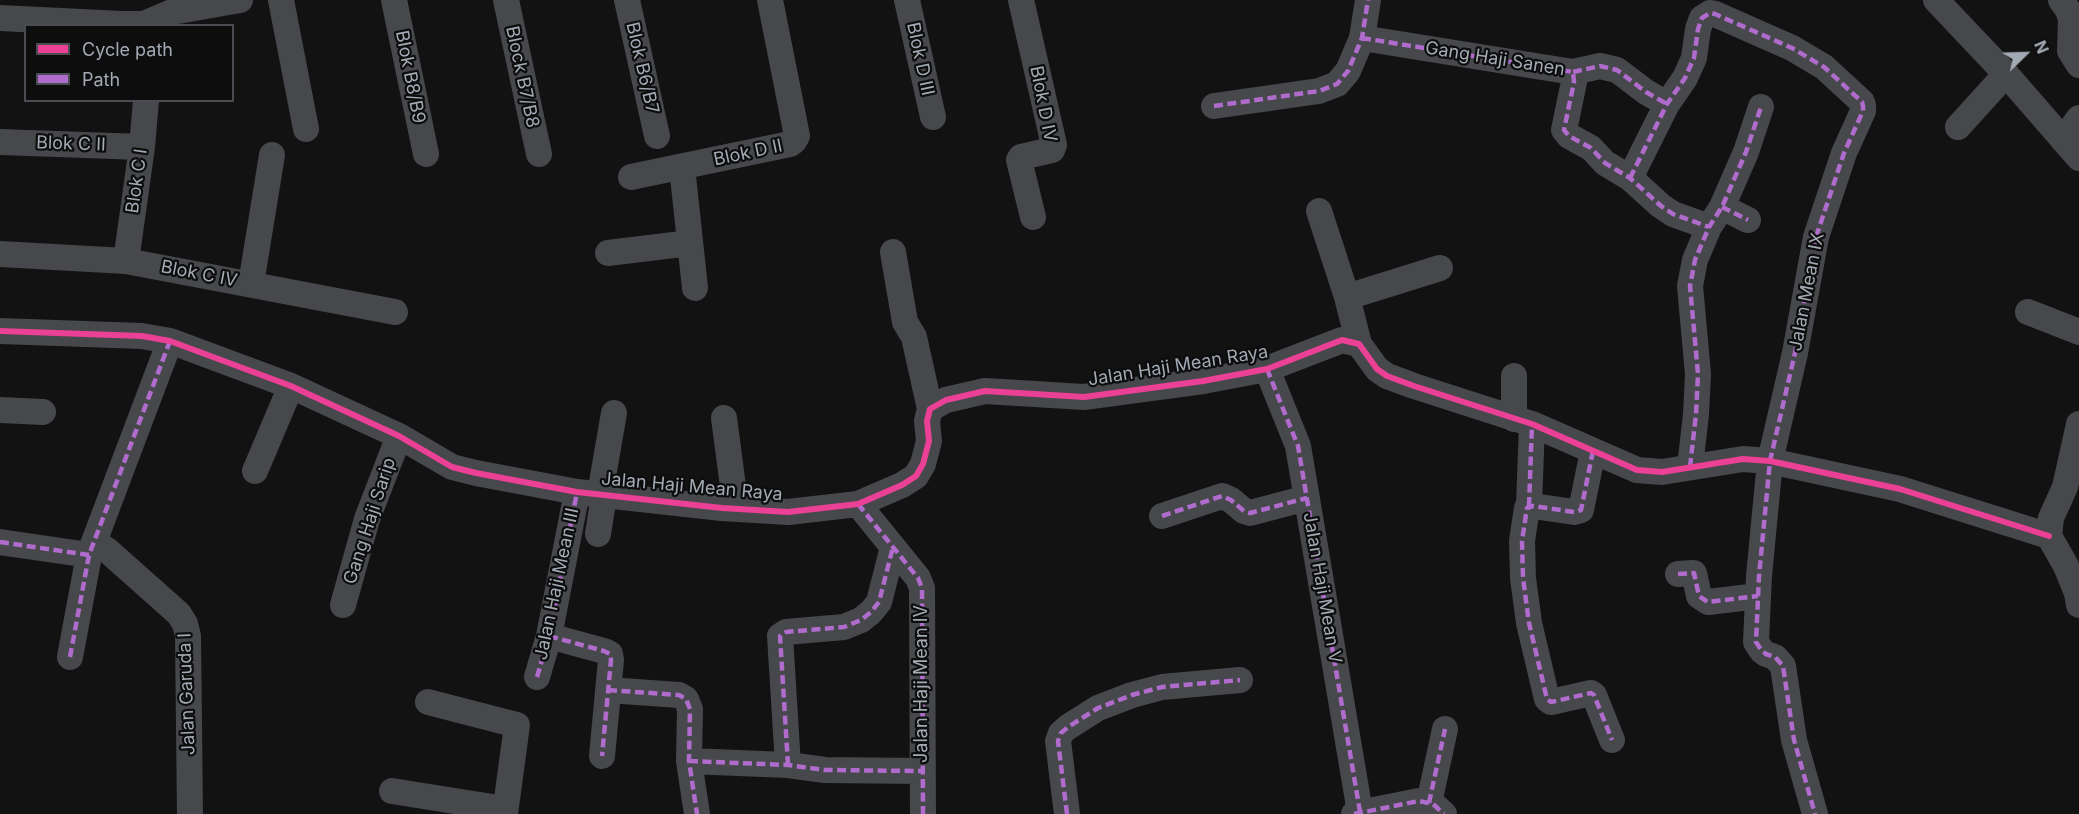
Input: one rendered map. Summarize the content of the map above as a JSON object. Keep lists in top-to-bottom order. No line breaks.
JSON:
{"streets":{"street":["Blok D III","Gang Haji Sanen","Blok B6/B7","Blok B8/B9","Block B7/B8","Blok D IV","Blok C II","Blok D II","Blok C I","Blok C IV","Jalan Mean IX","Jalan Haji Mean Raya","Gang Haji Sarip","Jalan Haji Mean III","Jalan Haji Mean V","Jalan Haji Mean IV","Jalan Garuda I"]},"crossings":[["Blok C II","Blok C I"],["Blok C I","Blok C IV"],["Jalan Haji Mean Raya","Gang Haji Sarip"],["Jalan Haji Mean Raya","Jalan Haji Mean III"],["Jalan Haji Mean Raya","Jalan Haji Mean V"],["Jalan Haji Mean Raya","Jalan Haji Mean IV"]],"legend":["Cycle path","Path"],"north":"top right"}
